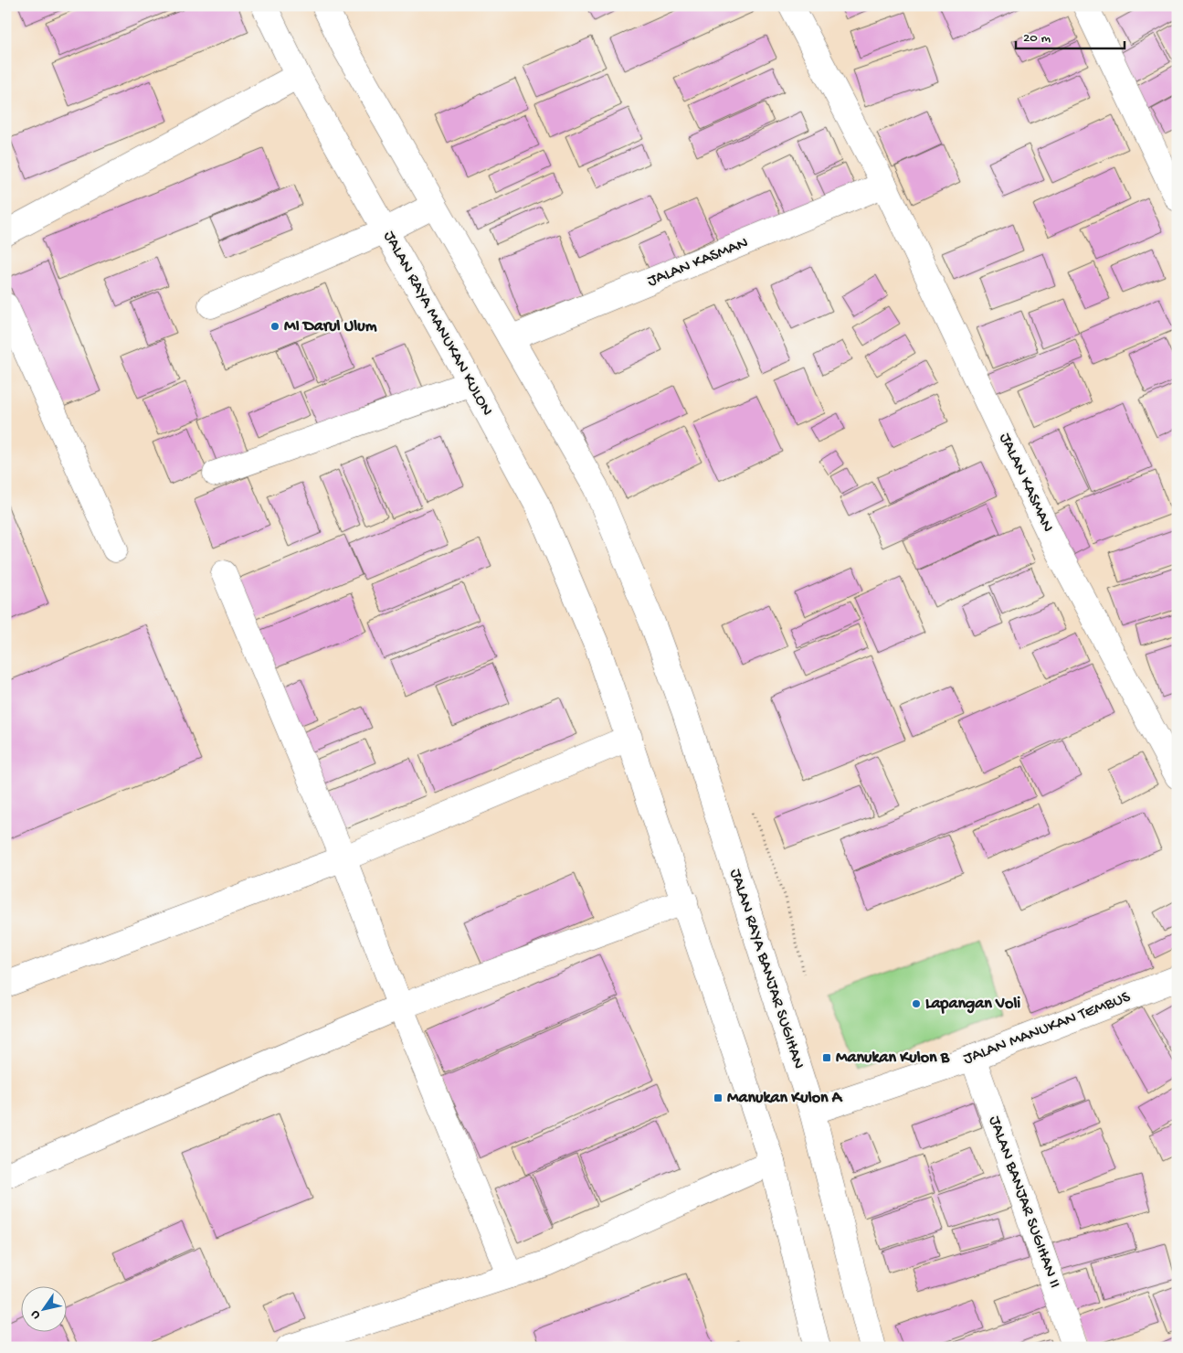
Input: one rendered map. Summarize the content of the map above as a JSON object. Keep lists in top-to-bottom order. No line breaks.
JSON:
{"streets":{"main road":["JALAN KASMAN","JALAN RAYA MANUKAN KULON","JALAN RAYA BANJAR SUGIHAN","JALAN MANUKAN TEMBUS","JALAN BANJAR SUGIHAN II"]},"crossings":[["JALAN KASMAN","JALAN RAYA BANJAR SUGIHAN"],["JALAN RAYA BANJAR SUGIHAN","JALAN MANUKAN TEMBUS"],["JALAN MANUKAN TEMBUS","JALAN BANJAR SUGIHAN II"]],"places":{"other":["MI Darul Ulum","Lapangan Voli"],"transit":["Manukan Kulon B","Manukan Kulon A"]},"scale_bar":"20 m","north":"bottom left"}
